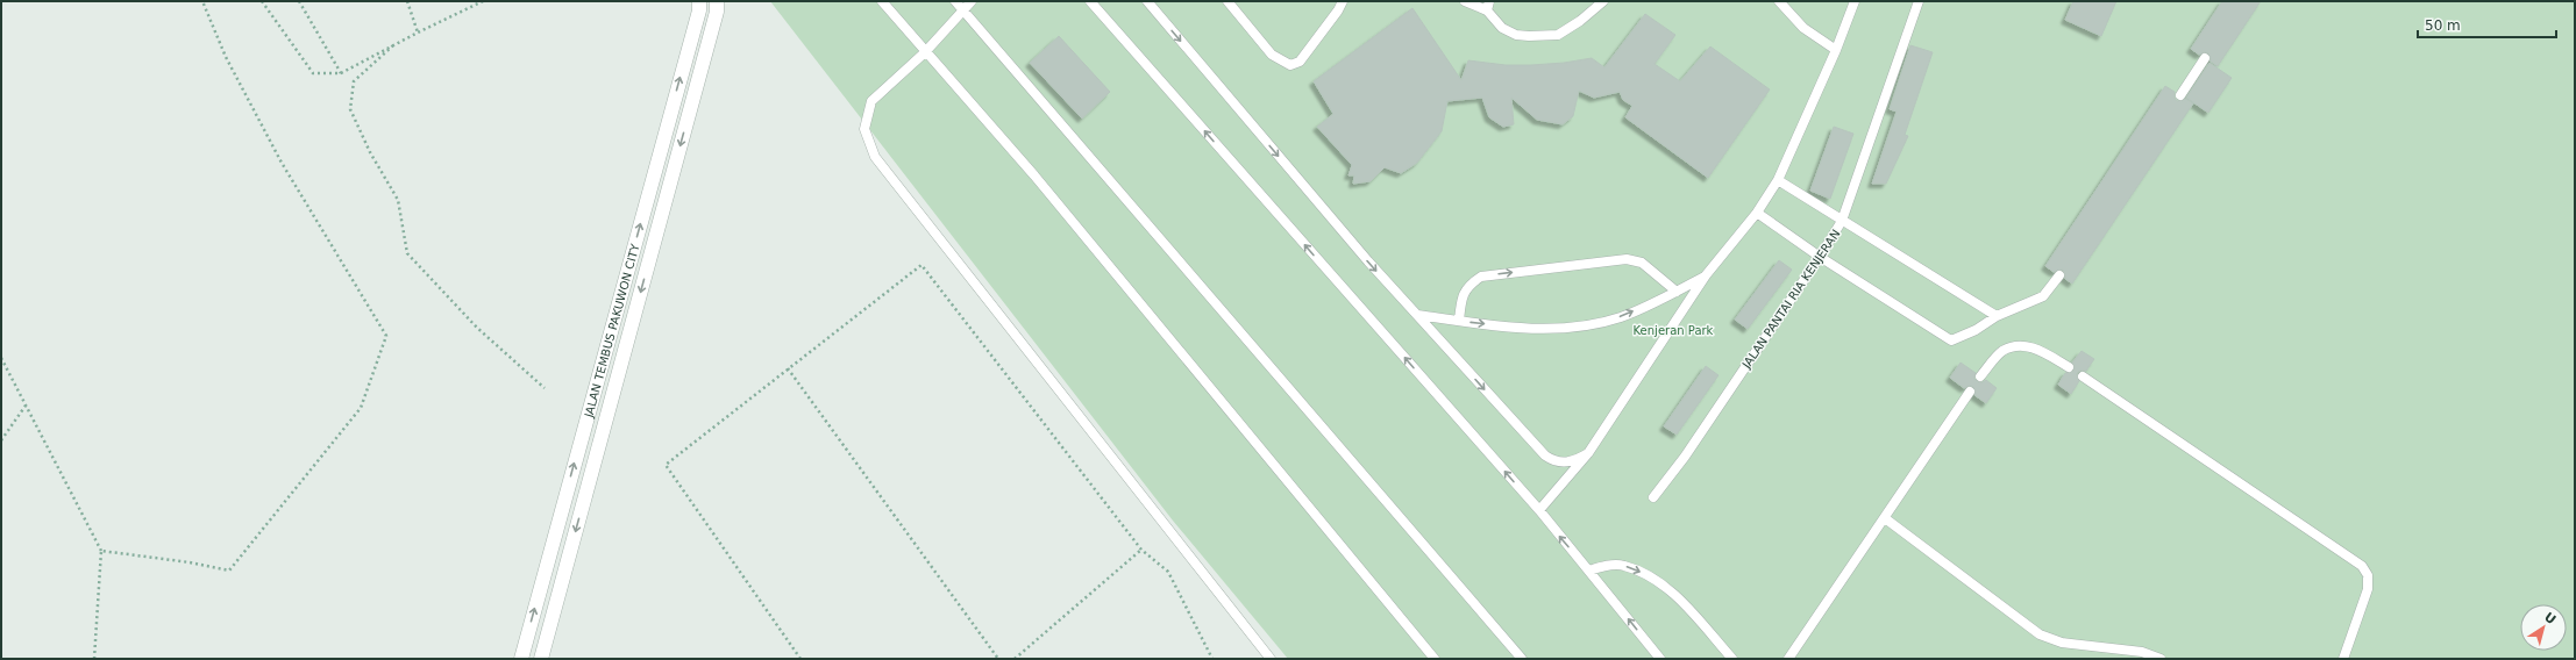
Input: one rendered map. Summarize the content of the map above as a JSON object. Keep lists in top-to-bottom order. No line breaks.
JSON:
{"streets":{"street":["JALAN TEMBUS PAKUWON CITY"],"lane":["JALAN PANTAI RIA KENJERAN"]},"parks":["Kenjeran Park"],"scale_bar":"50 m","north":"top right"}
